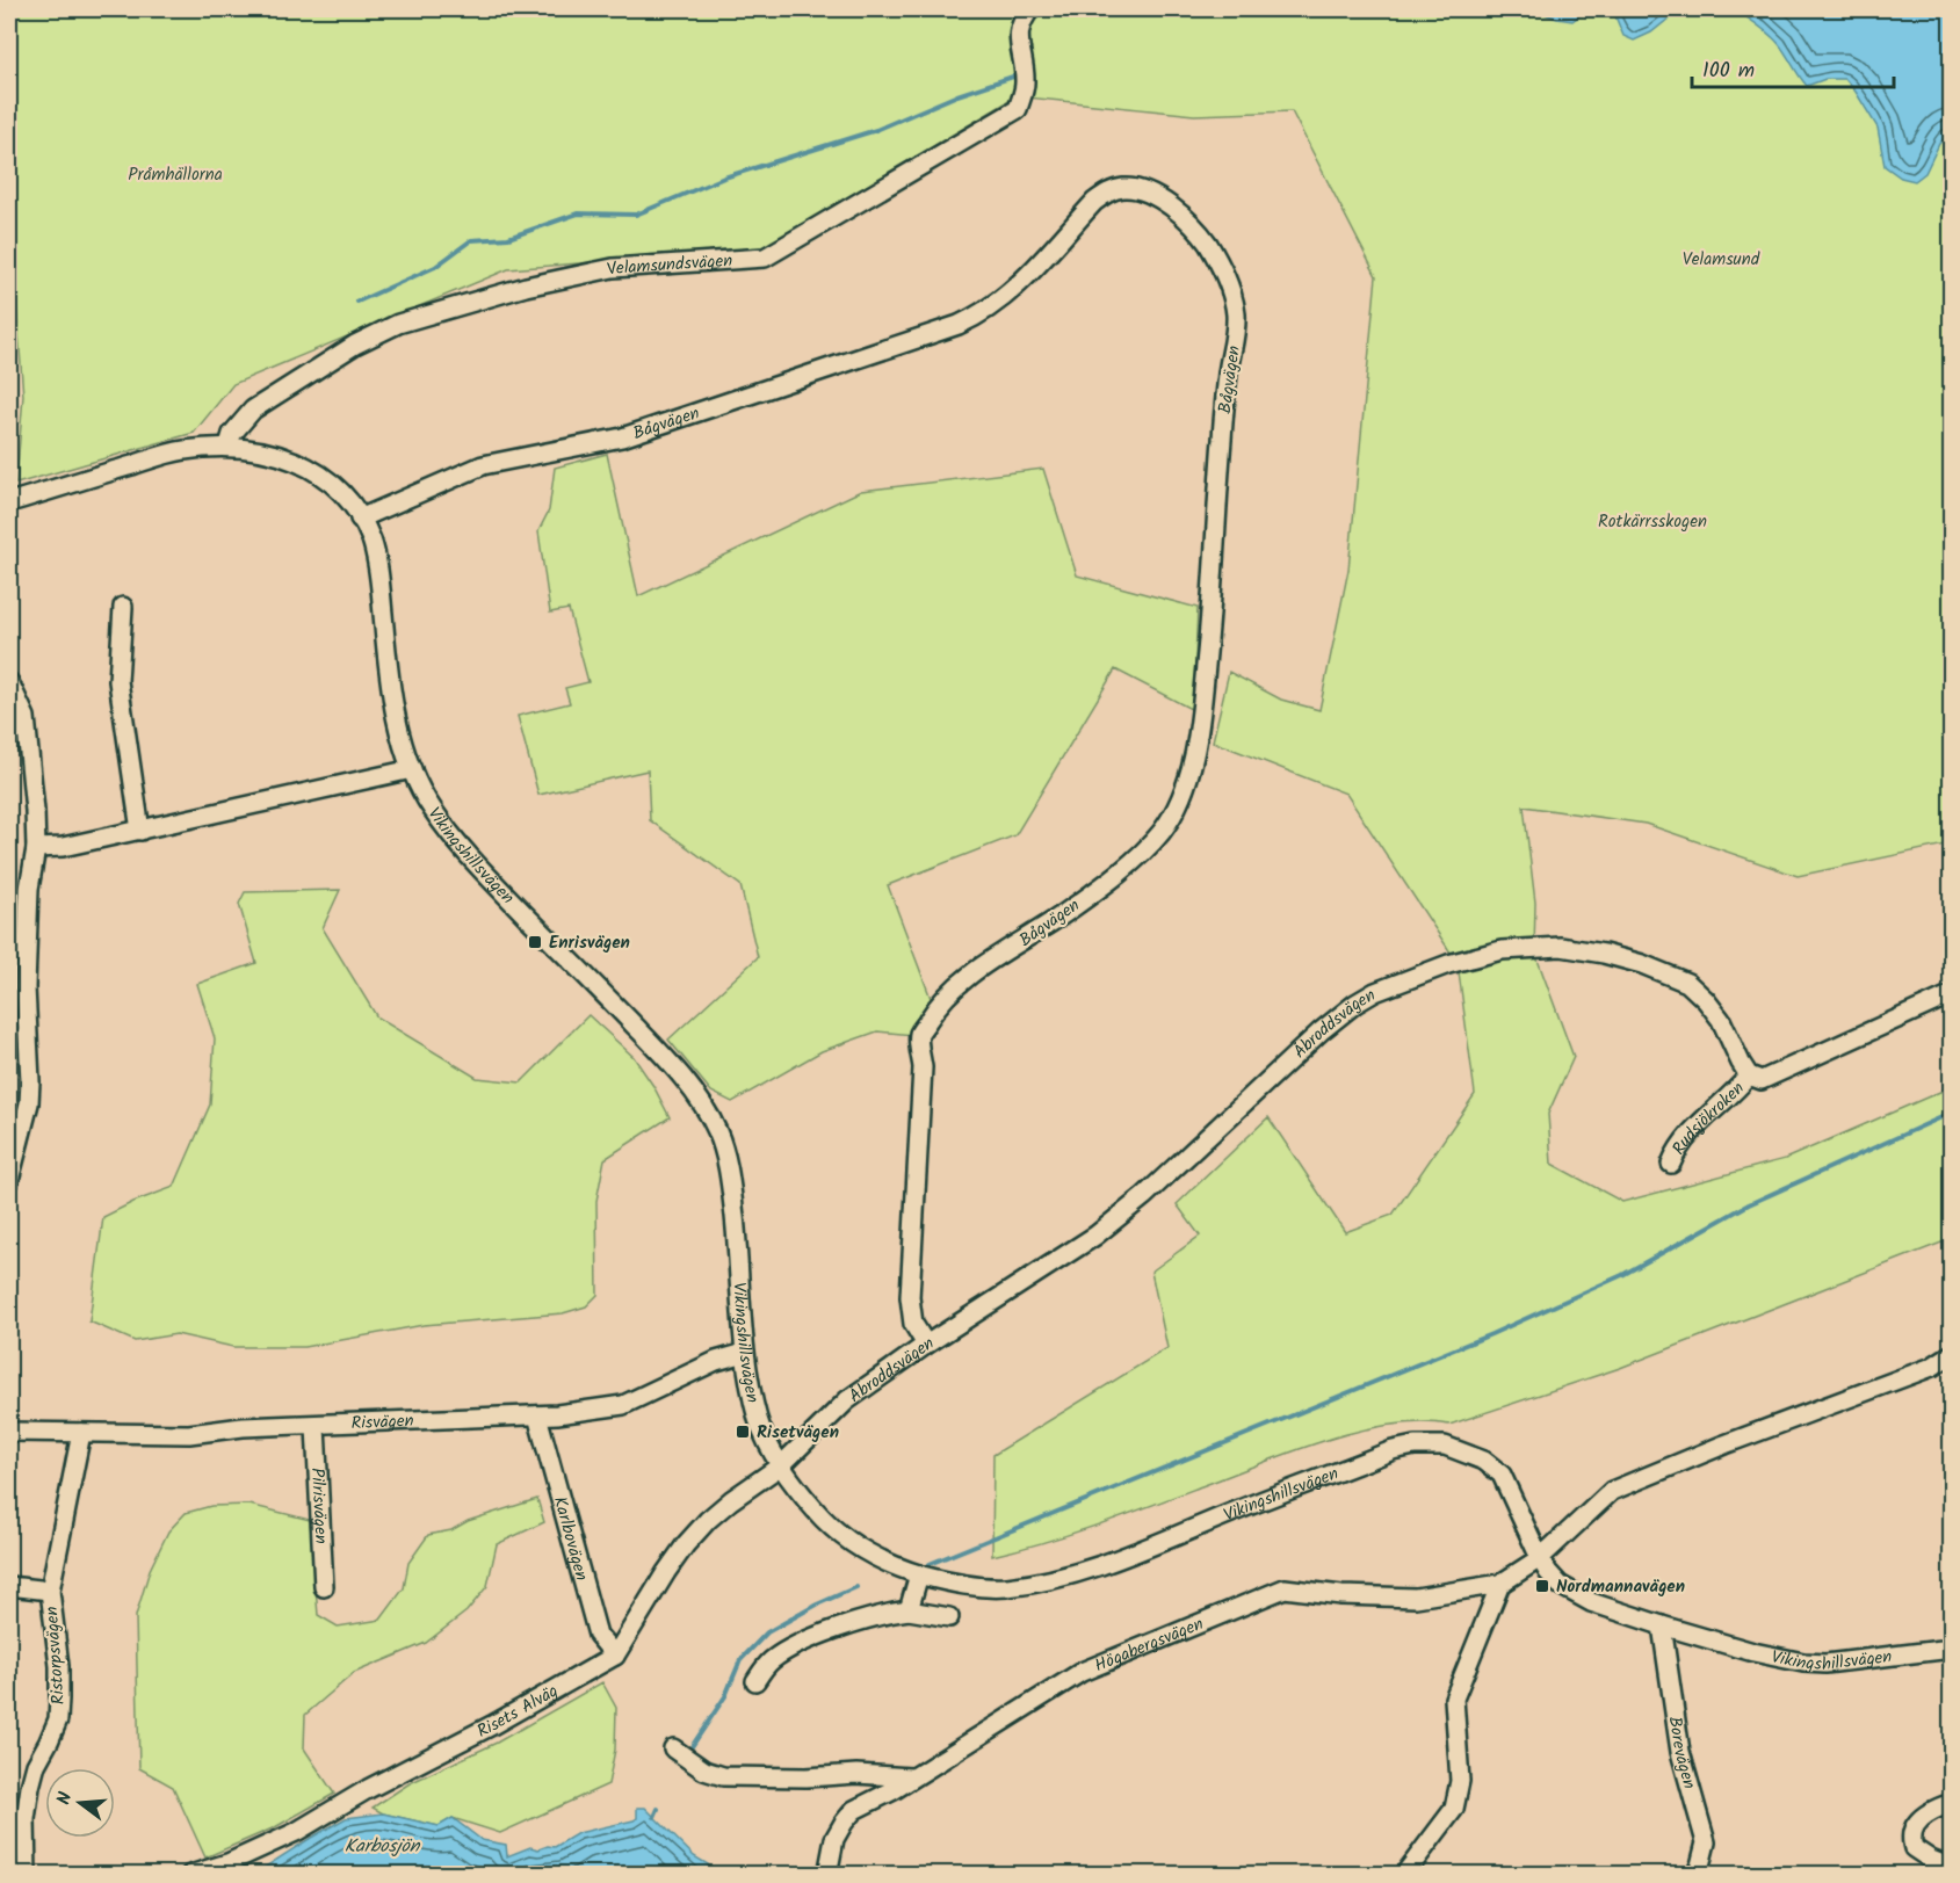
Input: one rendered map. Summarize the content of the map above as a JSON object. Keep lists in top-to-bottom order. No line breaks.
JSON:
{"streets":{"street":["Velamsundsvägen","Bågvägen","Vikingshillsvägen","Åbroddsvägen","Rudsjökroken","Risvägen","Pilrisvägen","Karlbovägen","Högabergsvägen","Ristorpsvägen","Risets Alväg","Borevägen"]},"crossings":[["Velamsundsvägen","Vikingshillsvägen"],["Bågvägen","Vikingshillsvägen"],["Bågvägen","Åbroddsvägen"],["Vikingshillsvägen","Åbroddsvägen"],["Vikingshillsvägen","Risvägen"],["Vikingshillsvägen","Högabergsvägen"],["Vikingshillsvägen","Risets Alväg"],["Vikingshillsvägen","Borevägen"],["Åbroddsvägen","Rudsjökroken"],["Åbroddsvägen","Risets Alväg"],["Risvägen","Pilrisvägen"],["Risvägen","Karlbovägen"],["Risvägen","Ristorpsvägen"],["Karlbovägen","Risets Alväg"]],"water":["Karbosjön"],"parks":["Pråmhällorna","Velamsund","Rotkärrsskogen"],"places":{"transit":["Enrisvägen","Risetvägen","Nordmannavägen"]},"scale_bar":"100 m","north":"left"}
